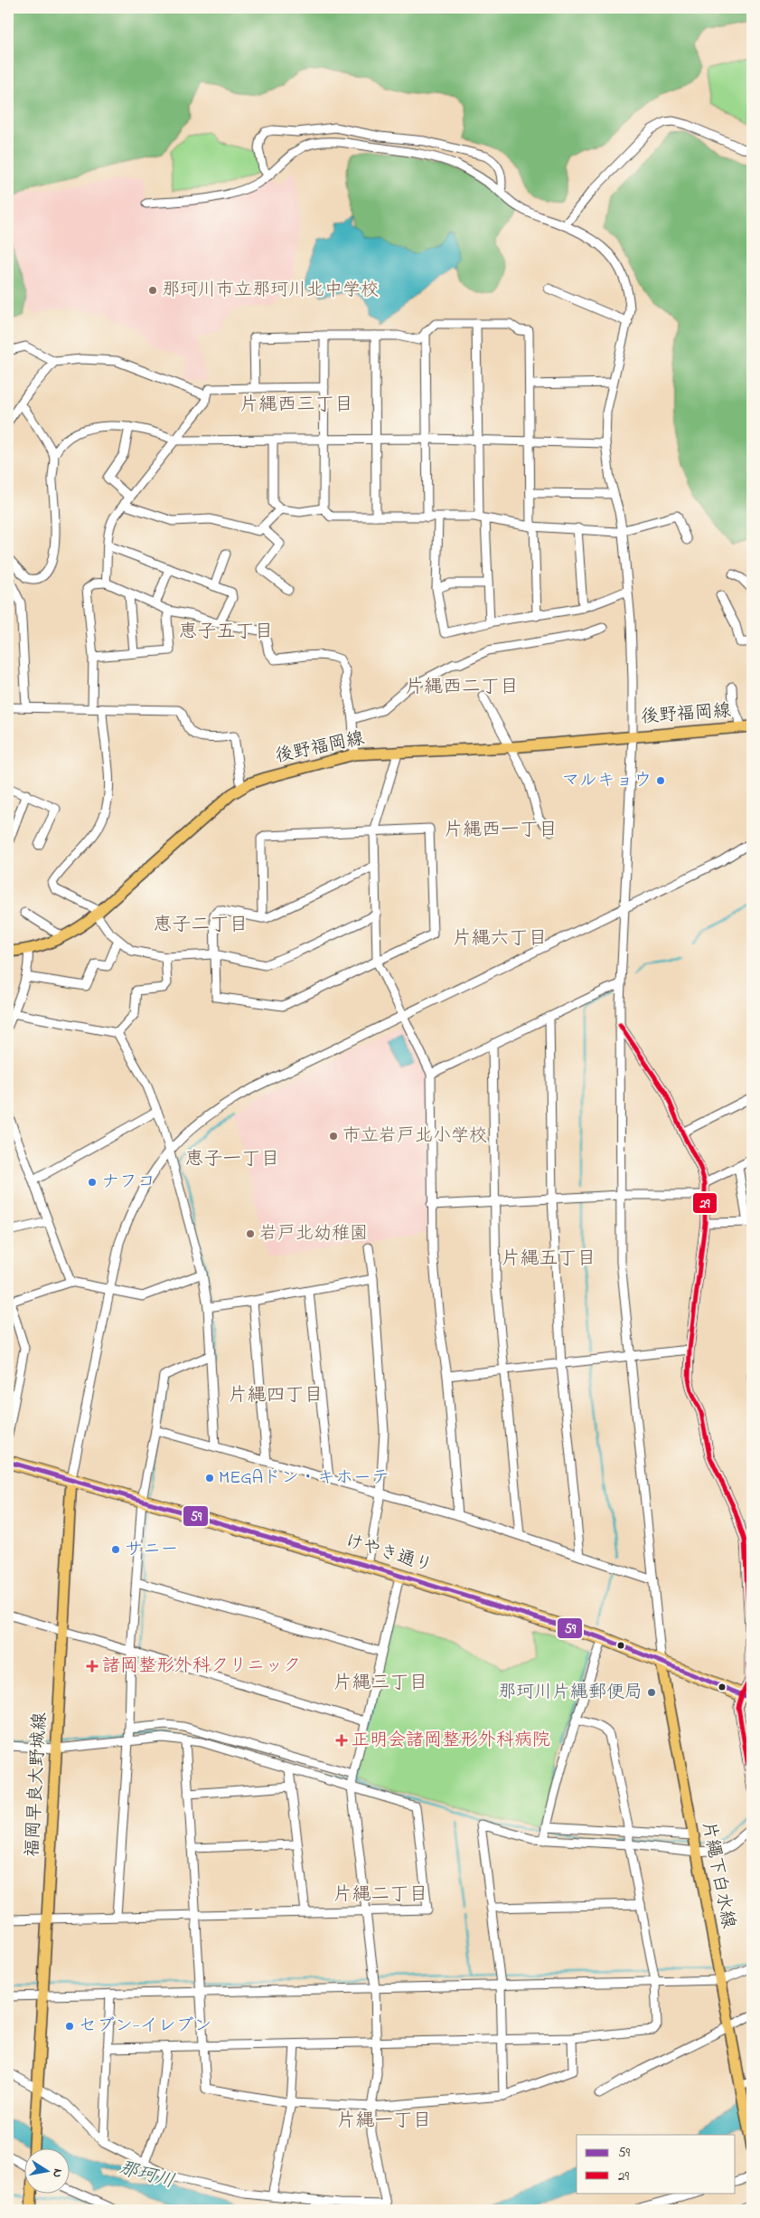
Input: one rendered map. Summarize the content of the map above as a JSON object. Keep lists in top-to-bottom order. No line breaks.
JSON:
{"streets":{"highway":["けやき通り"],"main road":["後野福岡線","福岡早良大野城線","片繩下白水線"]},"crossings":[["けやき通り","福岡早良大野城線"],["けやき通り","片繩下白水線"]],"districts":["片縄西三丁目","恵子五丁目","片縄西二丁目","片縄西一丁目","恵子二丁目","片縄六丁目","恵子一丁目","片縄五丁目","片縄四丁目","片縄三丁目","片縄二丁目","片縄一丁目"],"water":["那珂川"],"places":{"other":["那珂川市立那珂川北中学校","マルキョウ","市立岩戸北小学校","ナフコ","岩戸北幼稚園","MEGAドン・キホーテ","サニー","那珂川片縄郵便局","セブン-イレブン"],"health":["諸岡整形外科クリニック","正明会諸岡整形外科病院"]},"lines":["transit line 29","transit line 59"],"legend":["59","29"],"north":"right"}
